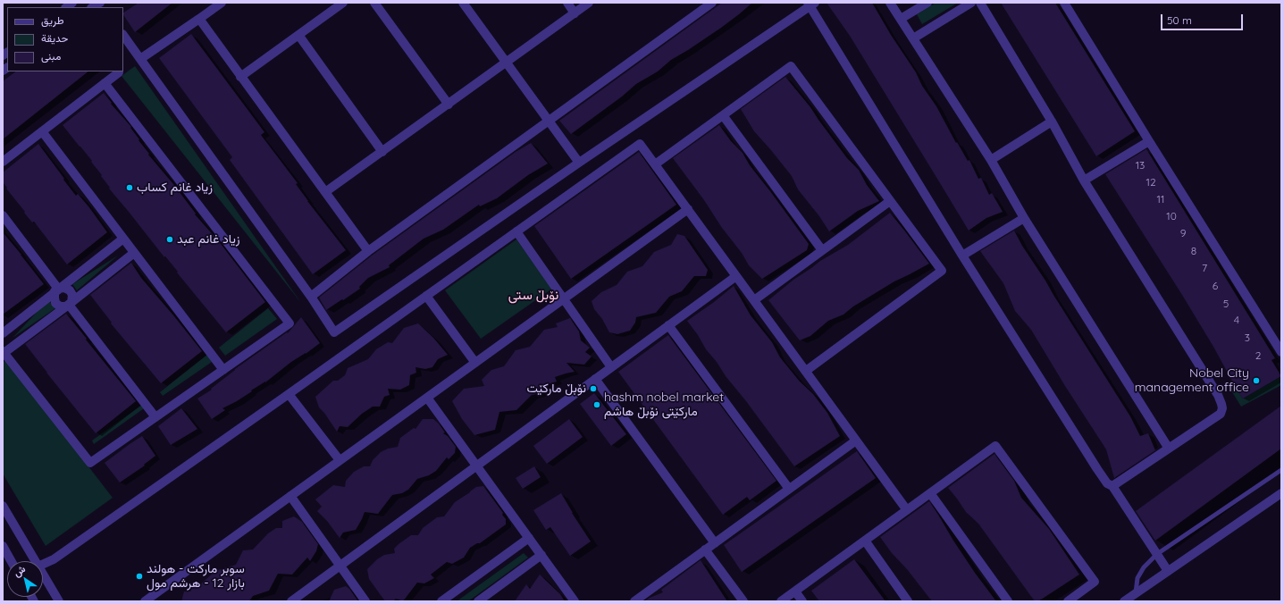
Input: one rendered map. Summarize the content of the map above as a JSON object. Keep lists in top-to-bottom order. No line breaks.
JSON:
{"districts":["نۆبڵ ستی"],"places":["زياد غانم كساب","زياد غانم عبد","Nobel City management office","نۆبڵ مارکێت","hashm nobel market مارکێتی نۆبڵ هاشم","سوبر ماركت - هولند بازار 12 - هرشم مول"],"house_numbers":["13","12","11","10","9","8","7","6","5","4","3","2"],"legend":["طريق","حديقة","مبنى"],"scale_bar":"50 m","north":"top left"}
